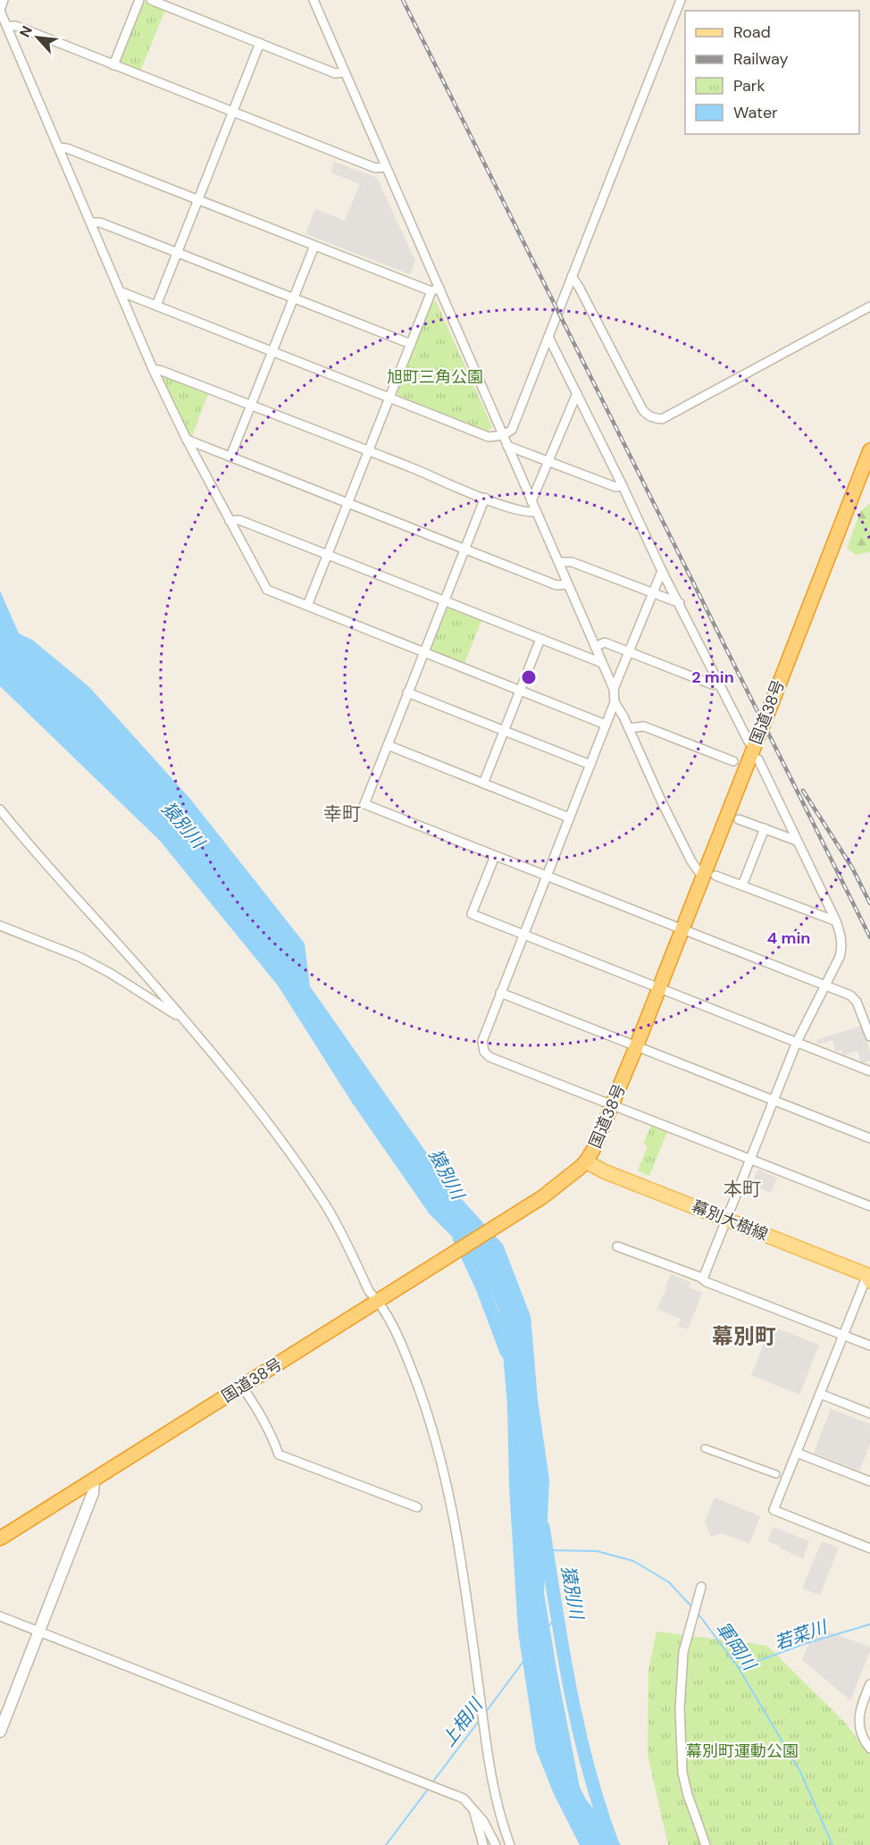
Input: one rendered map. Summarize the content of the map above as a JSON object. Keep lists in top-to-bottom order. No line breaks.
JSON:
{"streets":{"highway":["国道38号"],"main road":["幕別大樹線"]},"crossings":[["国道38号","幕別大樹線"]],"districts":["幸町","本町","幕別町"],"water":["猿別川","若菜川","軍岡川","上相川"],"parks":["旭町三角公園","幕別町運動公園"],"legend":["Road","Railway","Park","Water"],"north":"top left","rings":["2 min","4 min"]}
